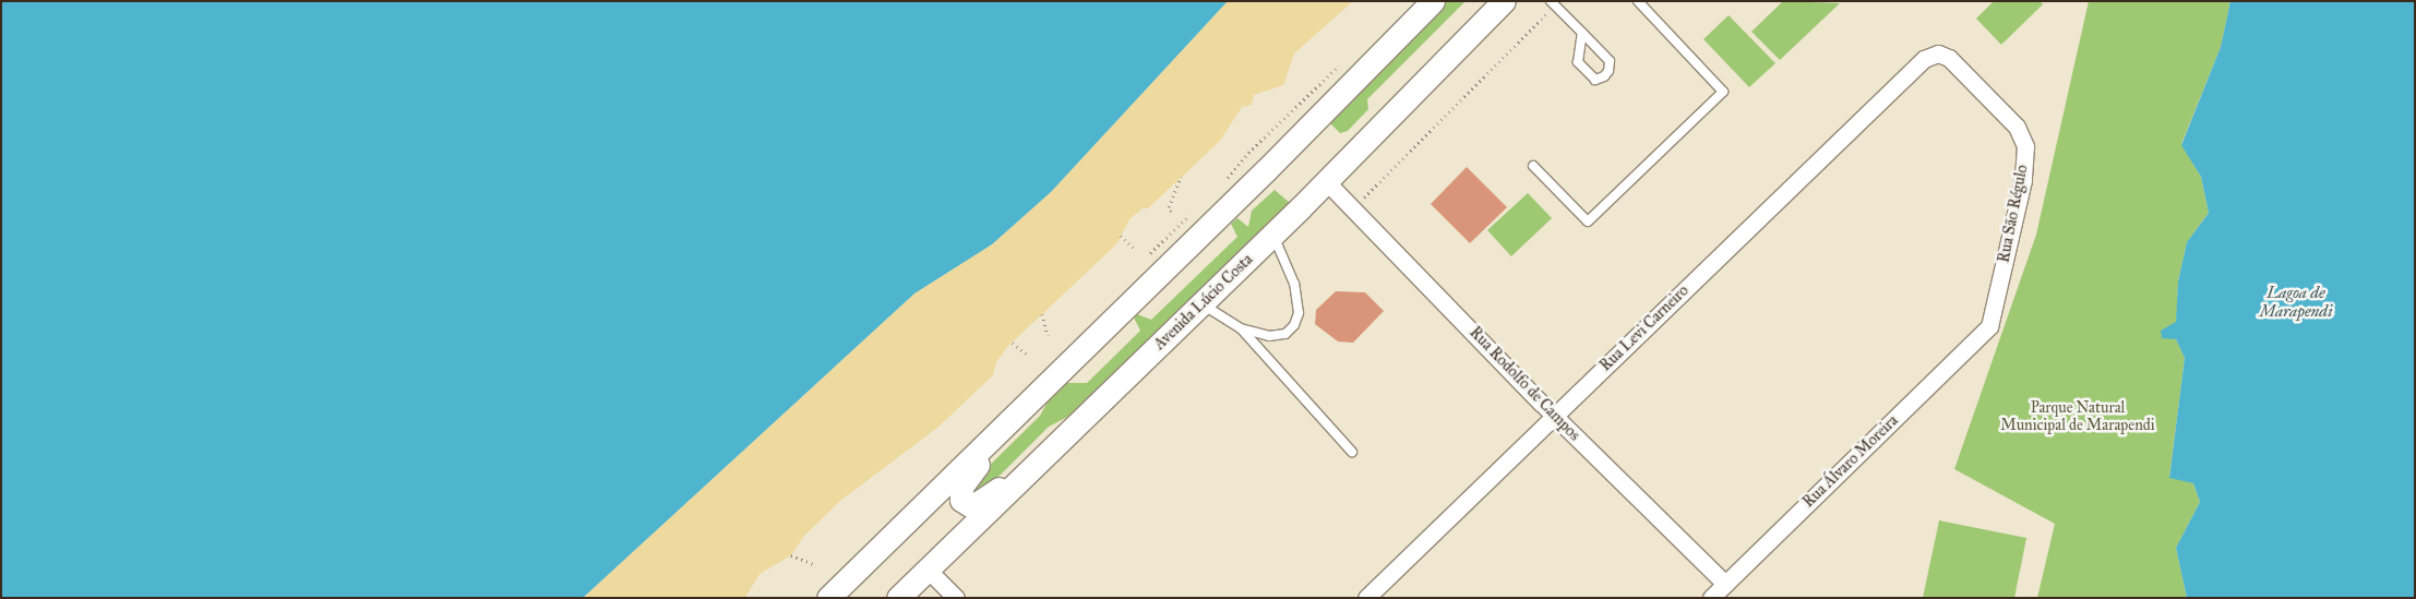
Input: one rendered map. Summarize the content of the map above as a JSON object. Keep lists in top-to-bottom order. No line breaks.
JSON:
{"streets":{"main road":["Avenida Lúcio Costa"],"street":["Rua São Régulo","Rua Levi Carneiro","Rua Rodolfo de Campos","Rua Álvaro Moreira"]},"crossings":[["Rua São Régulo","Rua Levi Carneiro"],["Rua São Régulo","Rua Álvaro Moreira"],["Avenida Lúcio Costa","Rua Rodolfo de Campos"],["Rua Levi Carneiro","Rua Rodolfo de Campos"],["Rua Rodolfo de Campos","Rua Álvaro Moreira"]],"water":["Lagoa de Marapendi"],"parks":["Parque Natural Municipal de Marapendi"]}
